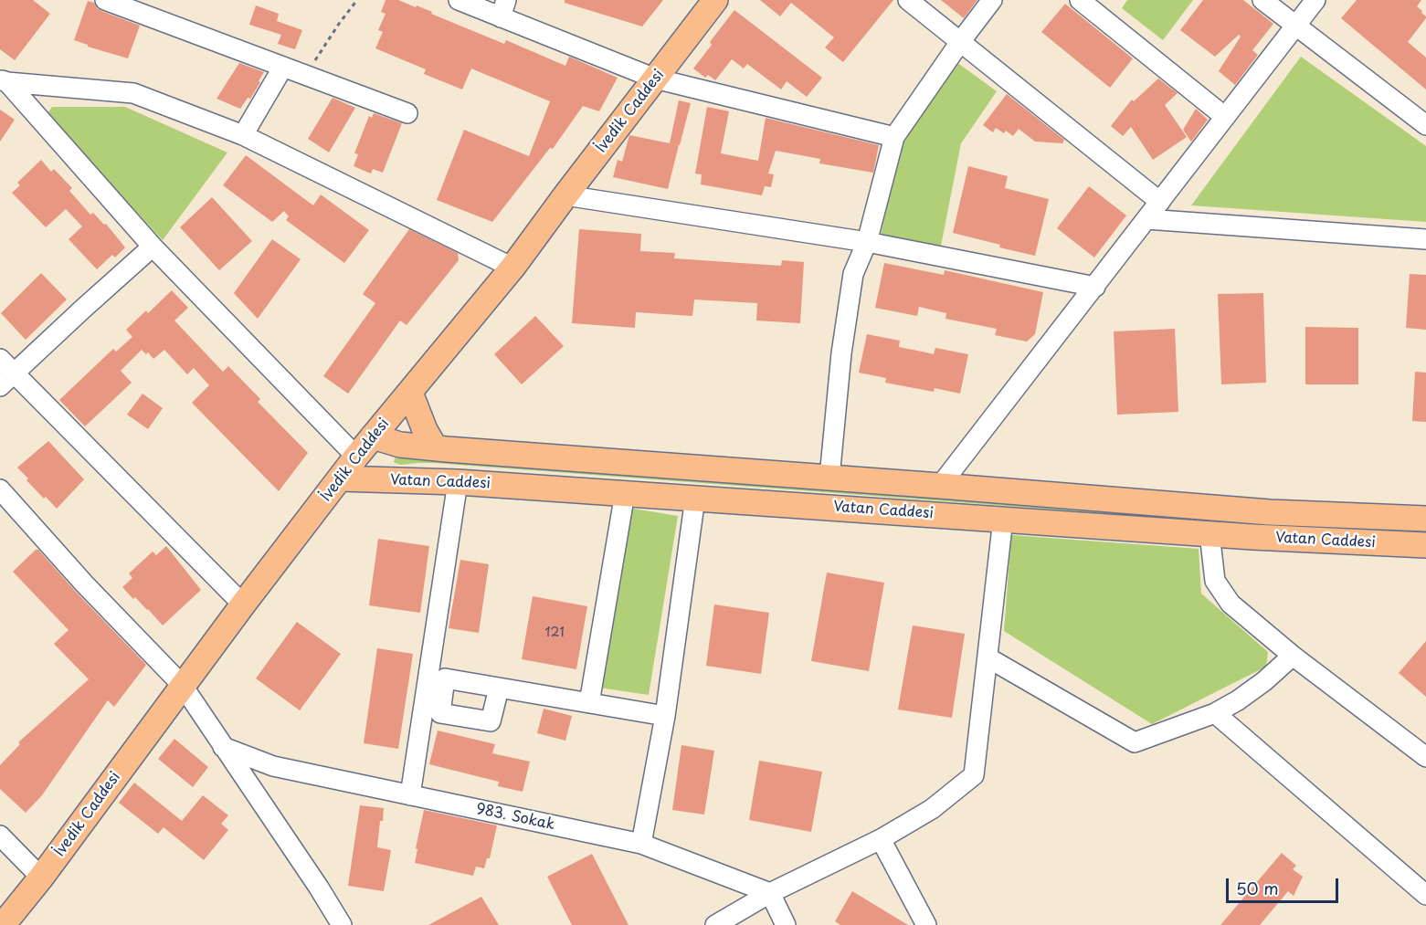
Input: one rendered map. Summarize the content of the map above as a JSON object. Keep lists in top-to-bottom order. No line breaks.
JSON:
{"streets":{"main road":["İvedik Caddesi","Vatan Caddesi"],"street":["983. Sokak"]},"crossings":[["İvedik Caddesi","Vatan Caddesi"]],"house_numbers":["121"],"scale_bar":"50 m"}
